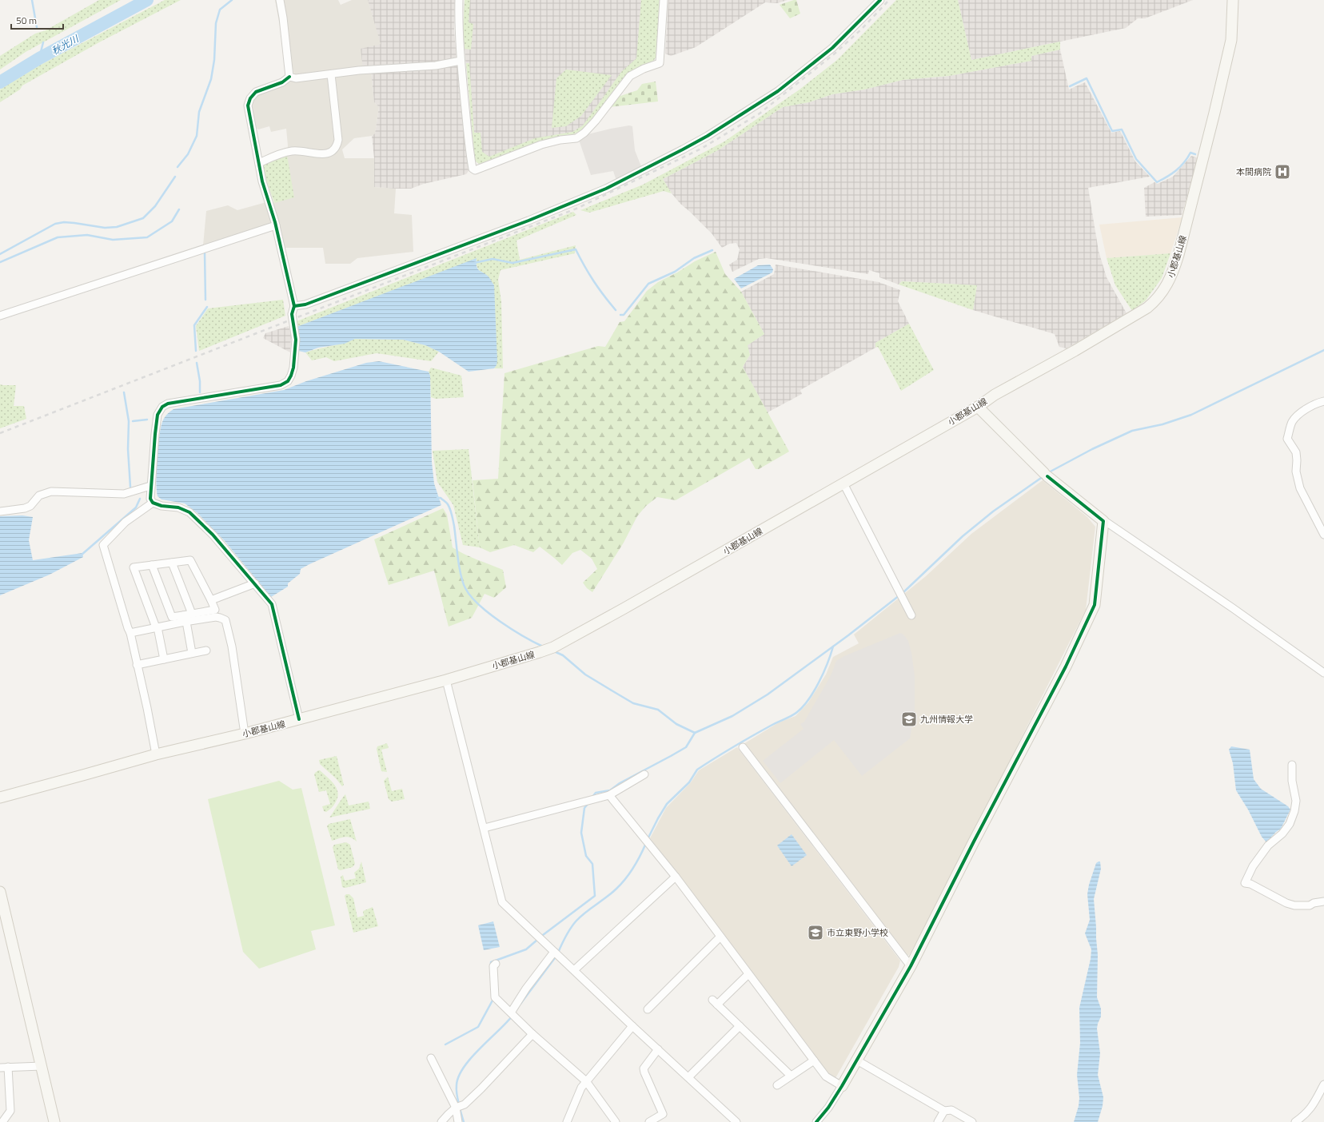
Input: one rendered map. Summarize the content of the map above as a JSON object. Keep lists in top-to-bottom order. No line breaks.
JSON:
{"streets":{"main road":["小郡基山線"]},"water":["秋光川"],"places":{"hospital":["本間病院"],"school or university":["九州情報大学","市立東野小学校"]},"scale_bar":"50 m"}
